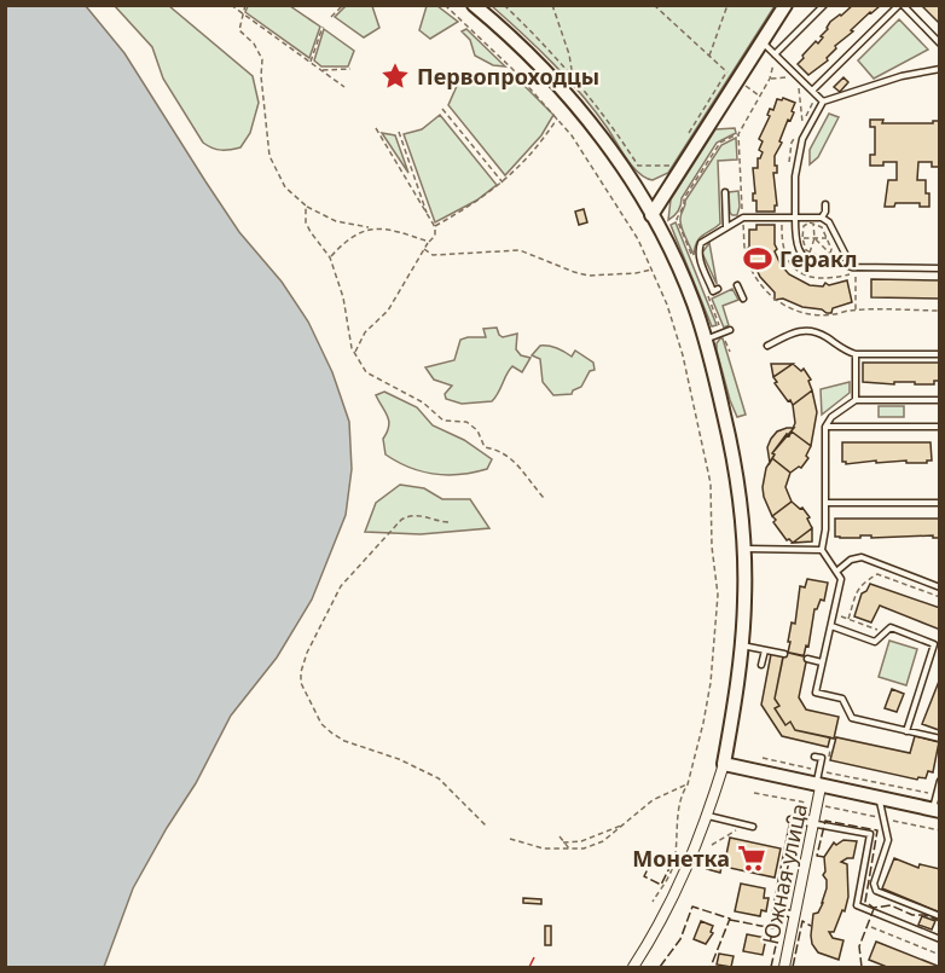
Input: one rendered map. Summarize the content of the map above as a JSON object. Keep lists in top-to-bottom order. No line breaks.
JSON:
{"streets":{"street":["Южная улица"]},"places":{"place":["Первопроходцы"],"sports":["Геракл"],"supermarket":["Монетка"]}}
